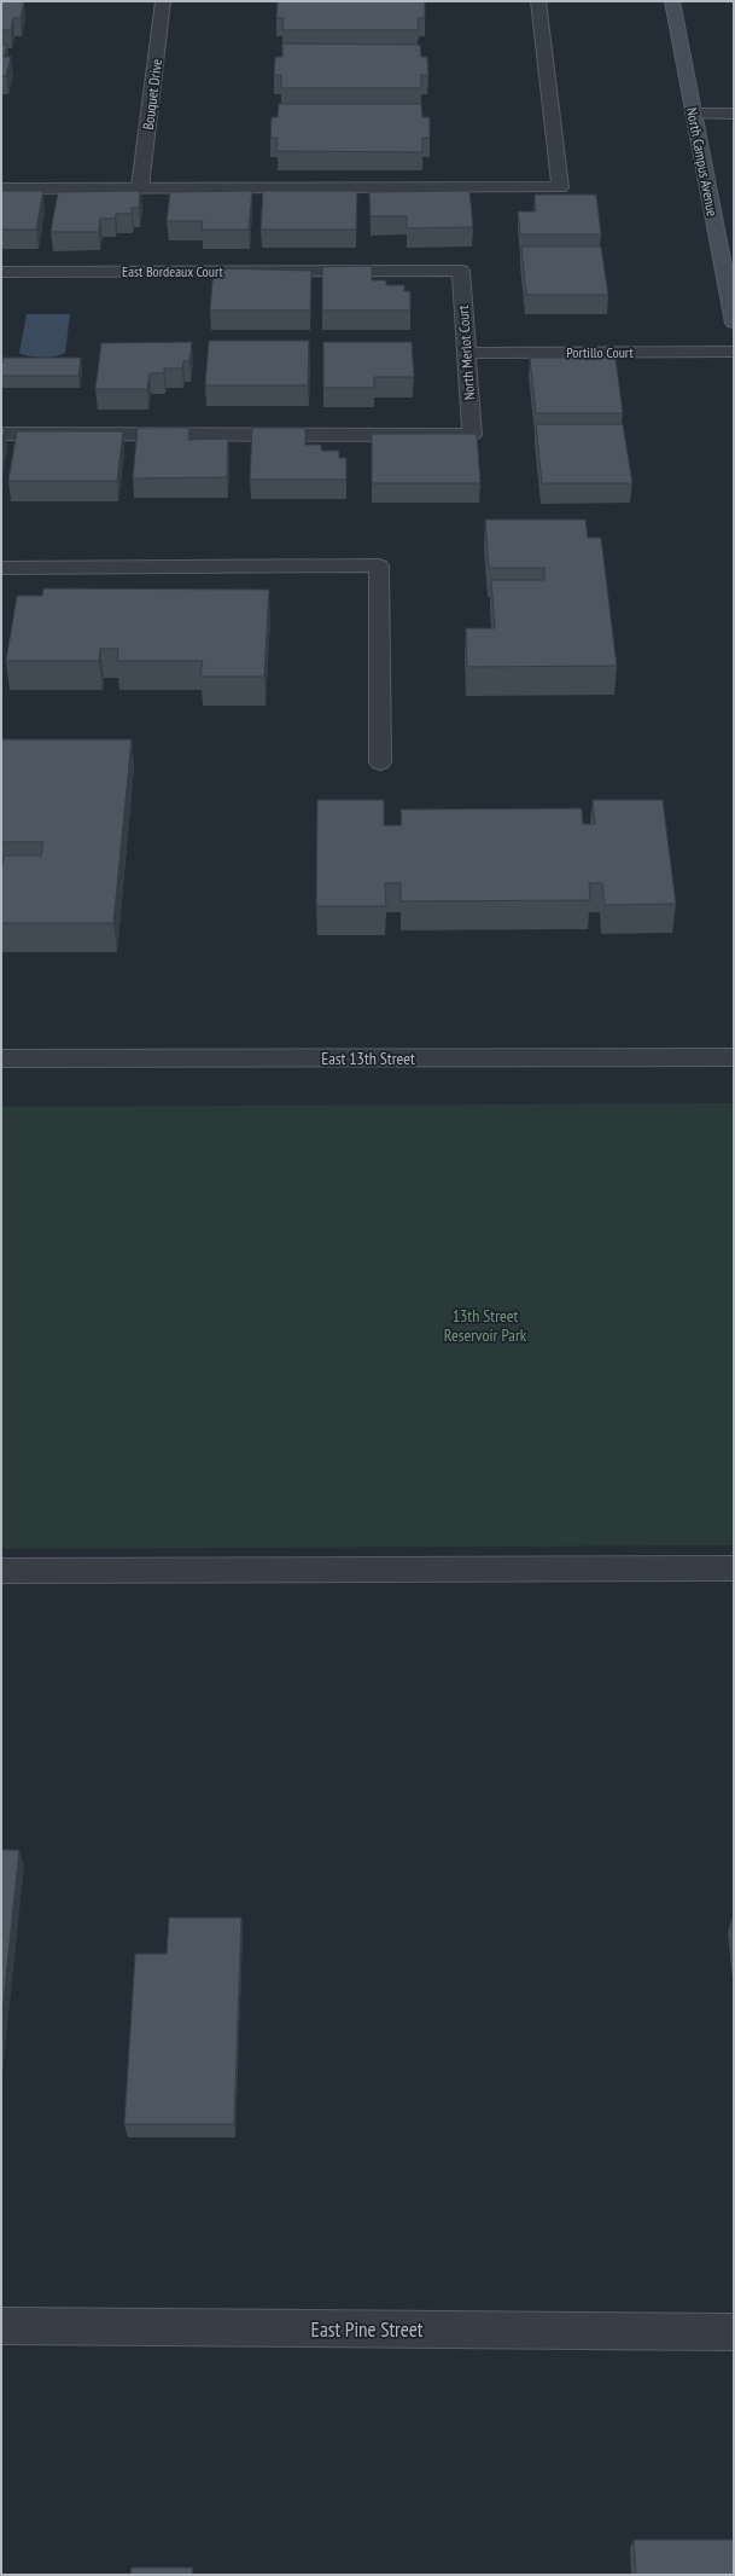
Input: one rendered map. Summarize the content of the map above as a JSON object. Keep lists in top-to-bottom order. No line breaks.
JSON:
{"streets":{"main road":["North Campus Avenue"],"street":["Bouquet Drive","East Bordeaux Court","Portillo Court","North Merlot Court","East 13th Street","East Pine Street"]},"crossings":[["East Bordeaux Court","North Merlot Court"],["Portillo Court","North Merlot Court"]],"parks":["13th Street Reservoir Park"]}
